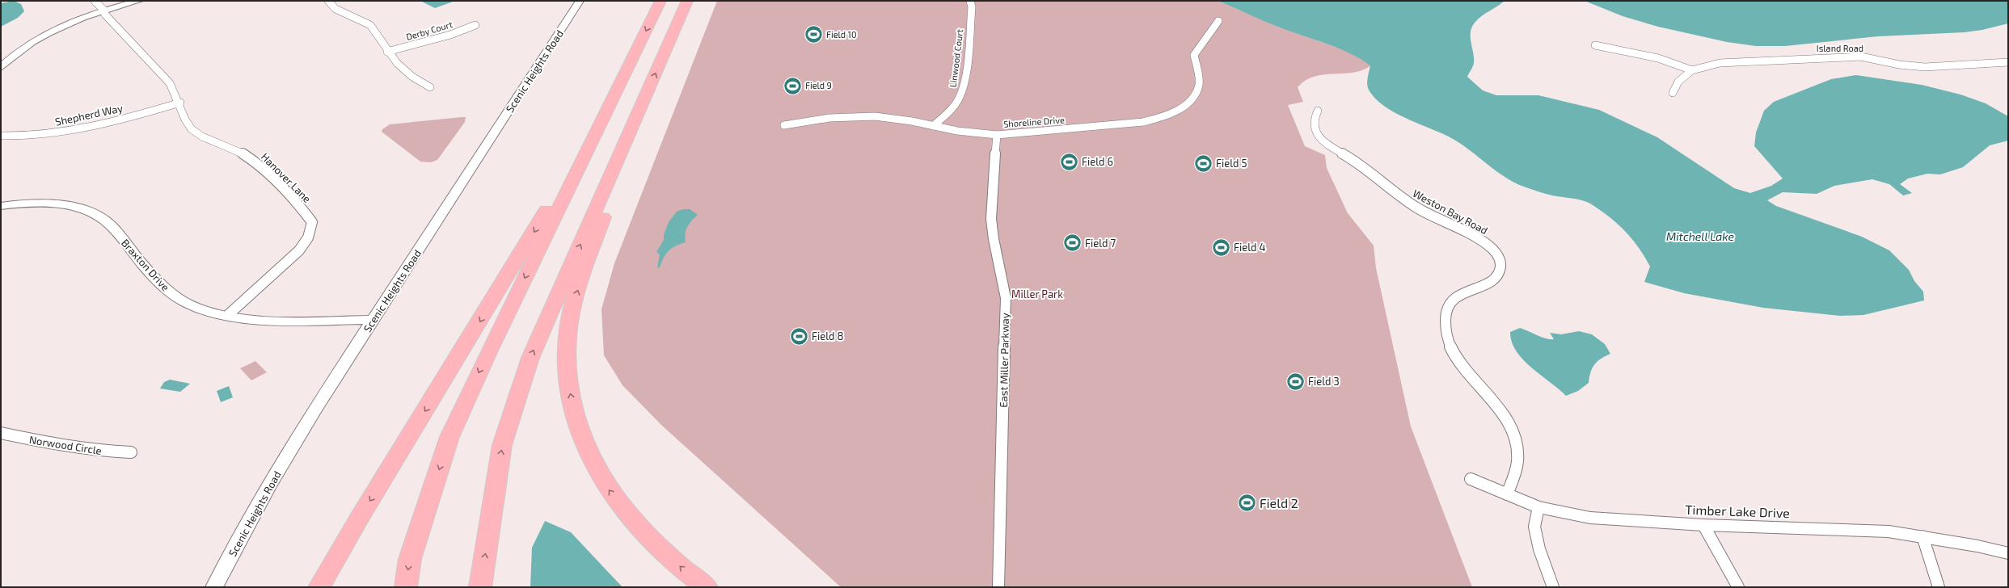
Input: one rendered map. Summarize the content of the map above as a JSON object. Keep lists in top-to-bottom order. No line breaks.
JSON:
{"streets":{"street":["Derby Court","Island Road","Linwood Court","Scenic Heights Road","Shepherd Way","Shoreline Drive","Hanover Lane","Weston Bay Road","Braxton Drive","East Miller Parkway","Norwood Circle","Timber Lake Drive"]},"crossings":[["Linwood Court","Shoreline Drive"],["Scenic Heights Road","Braxton Drive"],["Shepherd Way","Hanover Lane"],["Shoreline Drive","East Miller Parkway"],["Hanover Lane","Braxton Drive"],["Weston Bay Road","Timber Lake Drive"]],"water":["Mitchell Lake"],"parks":["Miller Park"],"places":{"sports":["Field 10","Field 9","Field 6","Field 5","Field 7","Field 4","Field 8","Field 3","Field 2"]}}
